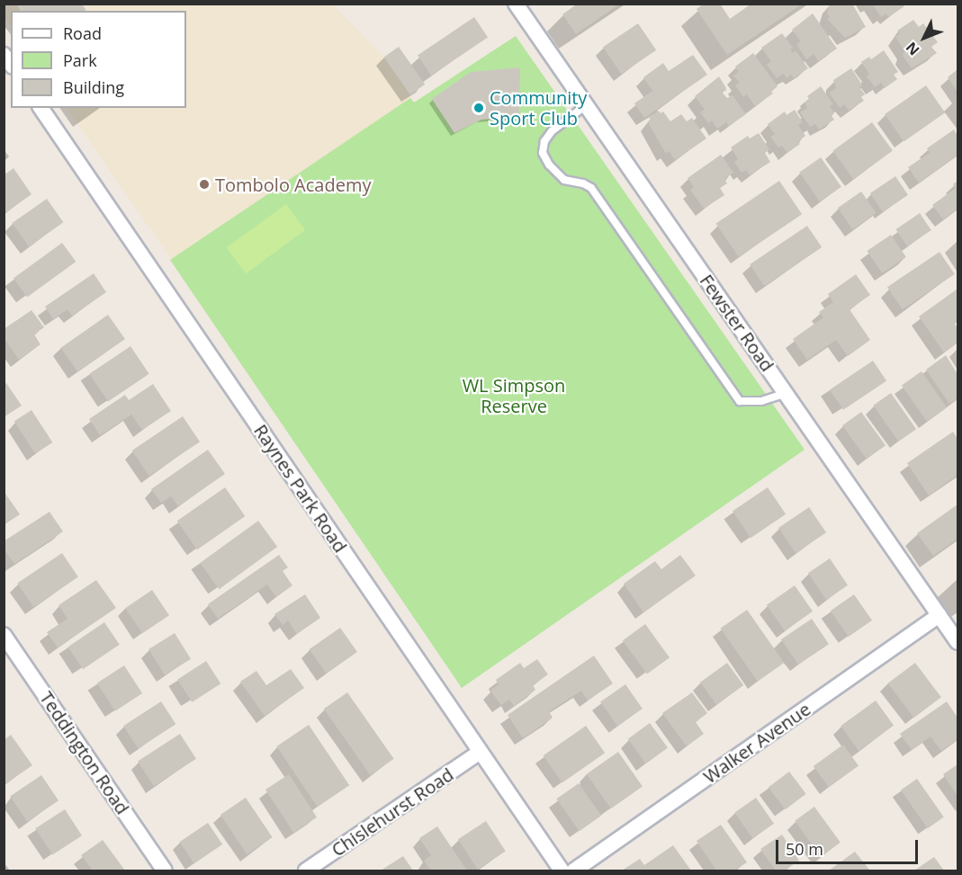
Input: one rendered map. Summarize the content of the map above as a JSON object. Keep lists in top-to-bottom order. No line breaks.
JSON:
{"streets":{"street":["Fewster Road","Raynes Park Road","Walker Avenue","Teddington Road","Chislehurst Road"]},"crossings":[["Fewster Road","Walker Avenue"],["Raynes Park Road","Chislehurst Road"]],"parks":["WL Simpson Reserve"],"places":["Community Sport Club","Tombolo Academy"],"legend":["Road","Park","Building"],"scale_bar":"50 m","north":"bottom left"}
